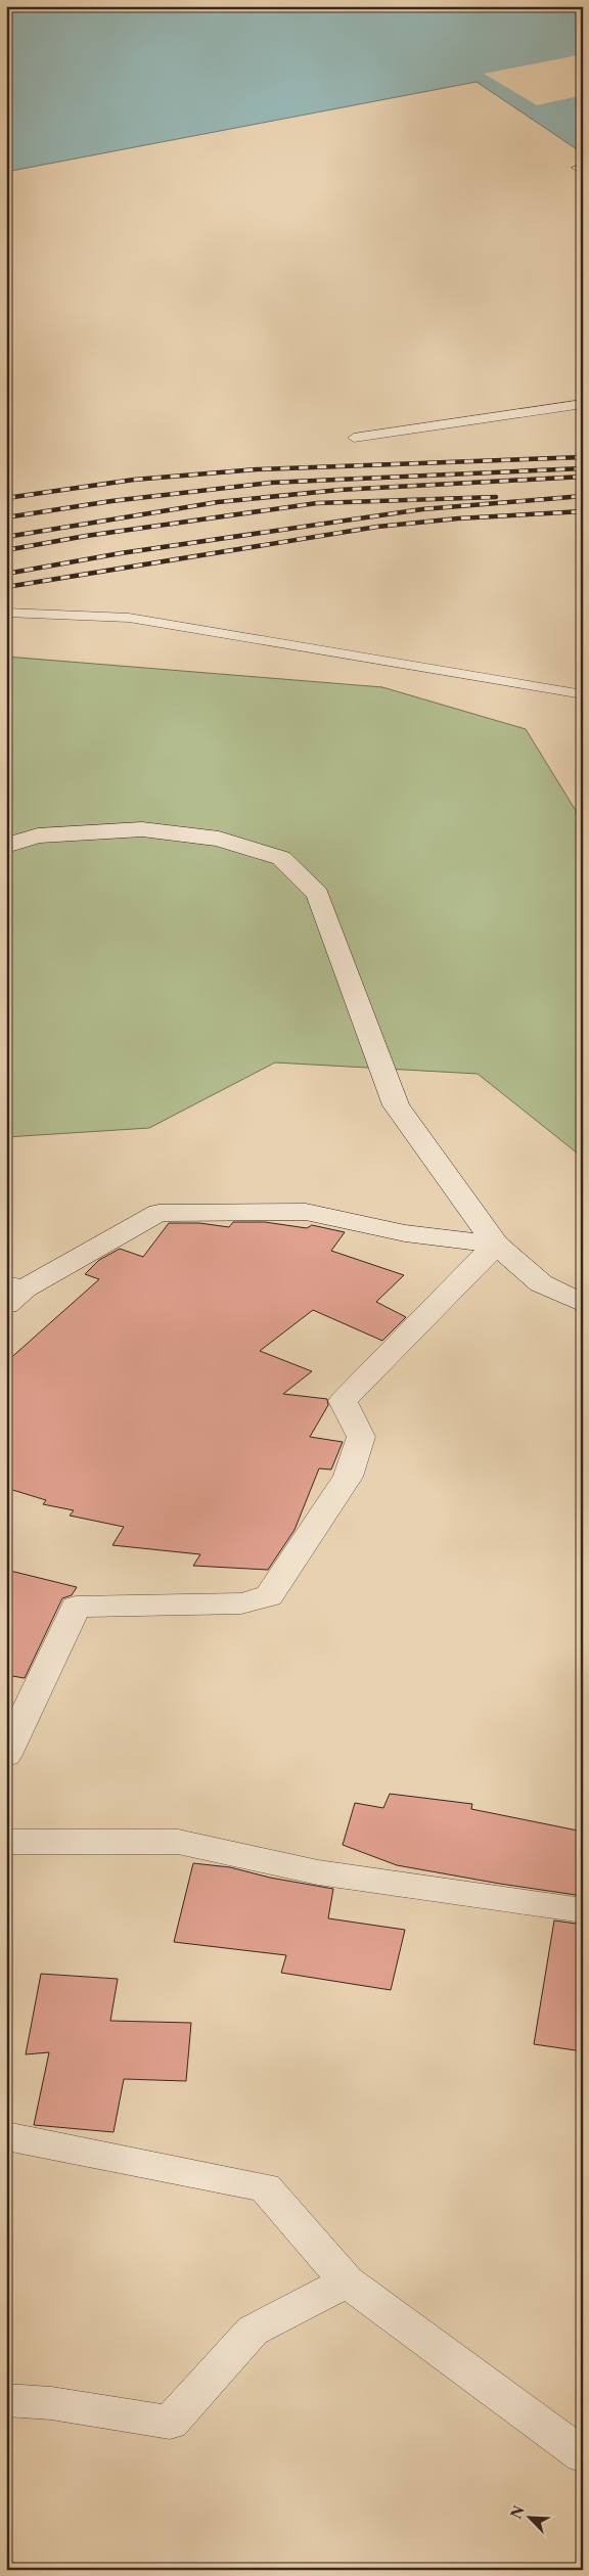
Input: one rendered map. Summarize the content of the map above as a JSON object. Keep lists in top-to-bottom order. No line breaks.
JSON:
{"north":"top left"}
